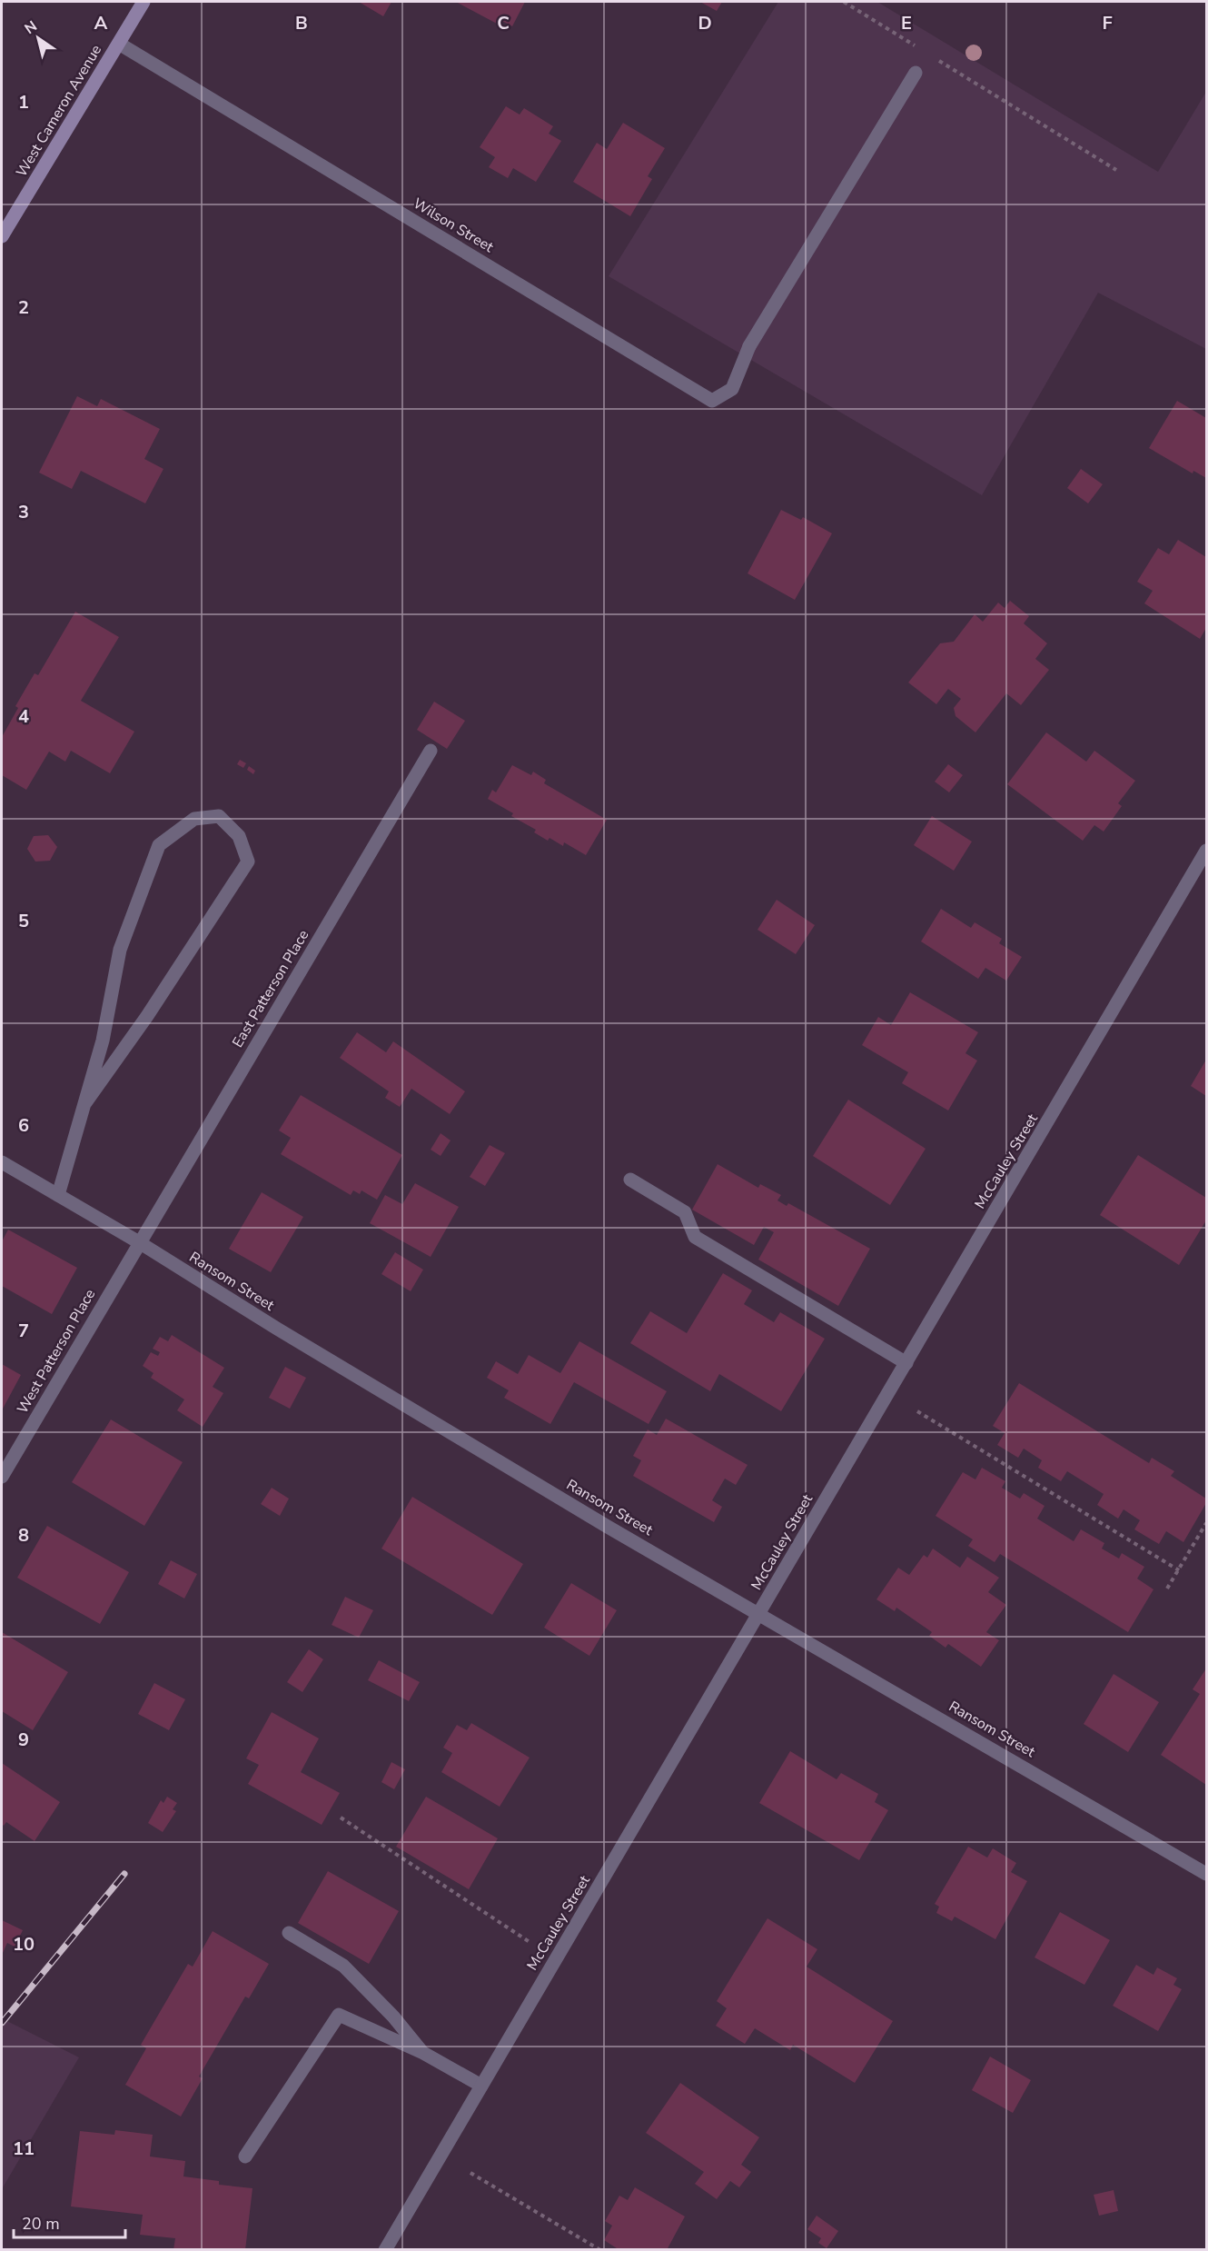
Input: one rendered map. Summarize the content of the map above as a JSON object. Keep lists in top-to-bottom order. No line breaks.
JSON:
{"streets":{"street":["West Cameron Avenue","Wilson Street","East Patterson Place","McCauley Street","Ransom Street","West Patterson Place"]},"crossings":[["West Cameron Avenue","Wilson Street"],["East Patterson Place","Ransom Street"],["East Patterson Place","West Patterson Place"],["McCauley Street","Ransom Street"],["Ransom Street","West Patterson Place"]],"scale_bar":"20 m","north":"top left","grid":{"columns":["A","B","C","D","E","F"],"rows":["1","2","3","4","5","6","7","8","9","10","11"]}}
